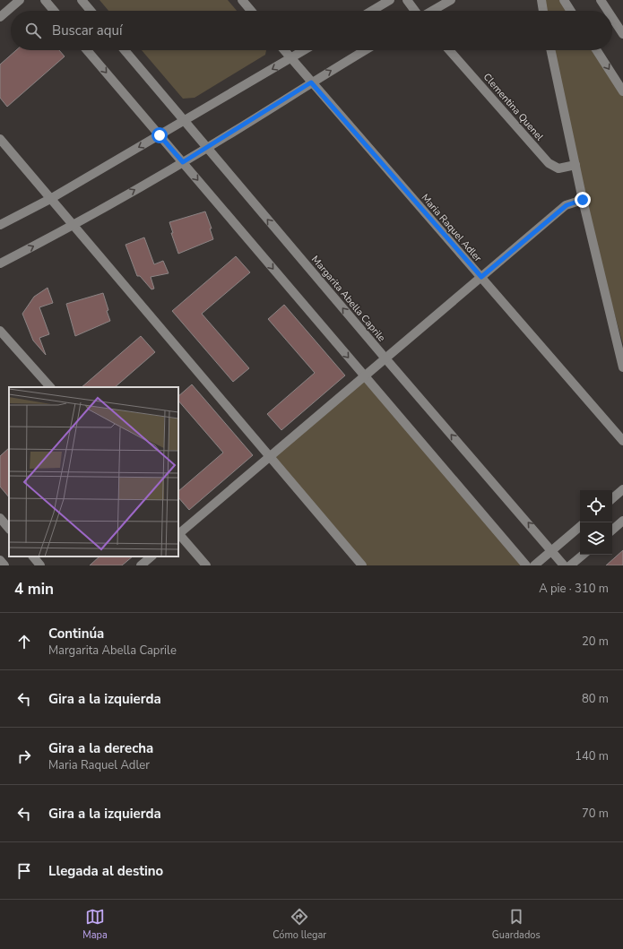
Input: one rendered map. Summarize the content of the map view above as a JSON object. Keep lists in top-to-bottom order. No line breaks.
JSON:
{"streets":{"street":["Clementina Quenel","Maria Raquel Adler","Margarita Abella Caprile"]},"page":{"search":"Buscar aquí","heading":["4 min","A pie · 310 m"],"list":[["Continúa","Margarita Abella Caprile","20 m"],["Gira a la izquierda","80 m"],["Gira a la derecha","Maria Raquel Adler","140 m"],["Gira a la izquierda","70 m"],"Llegada al destino"],"nav":["Mapa","Cómo llegar","Guardados"]}}
